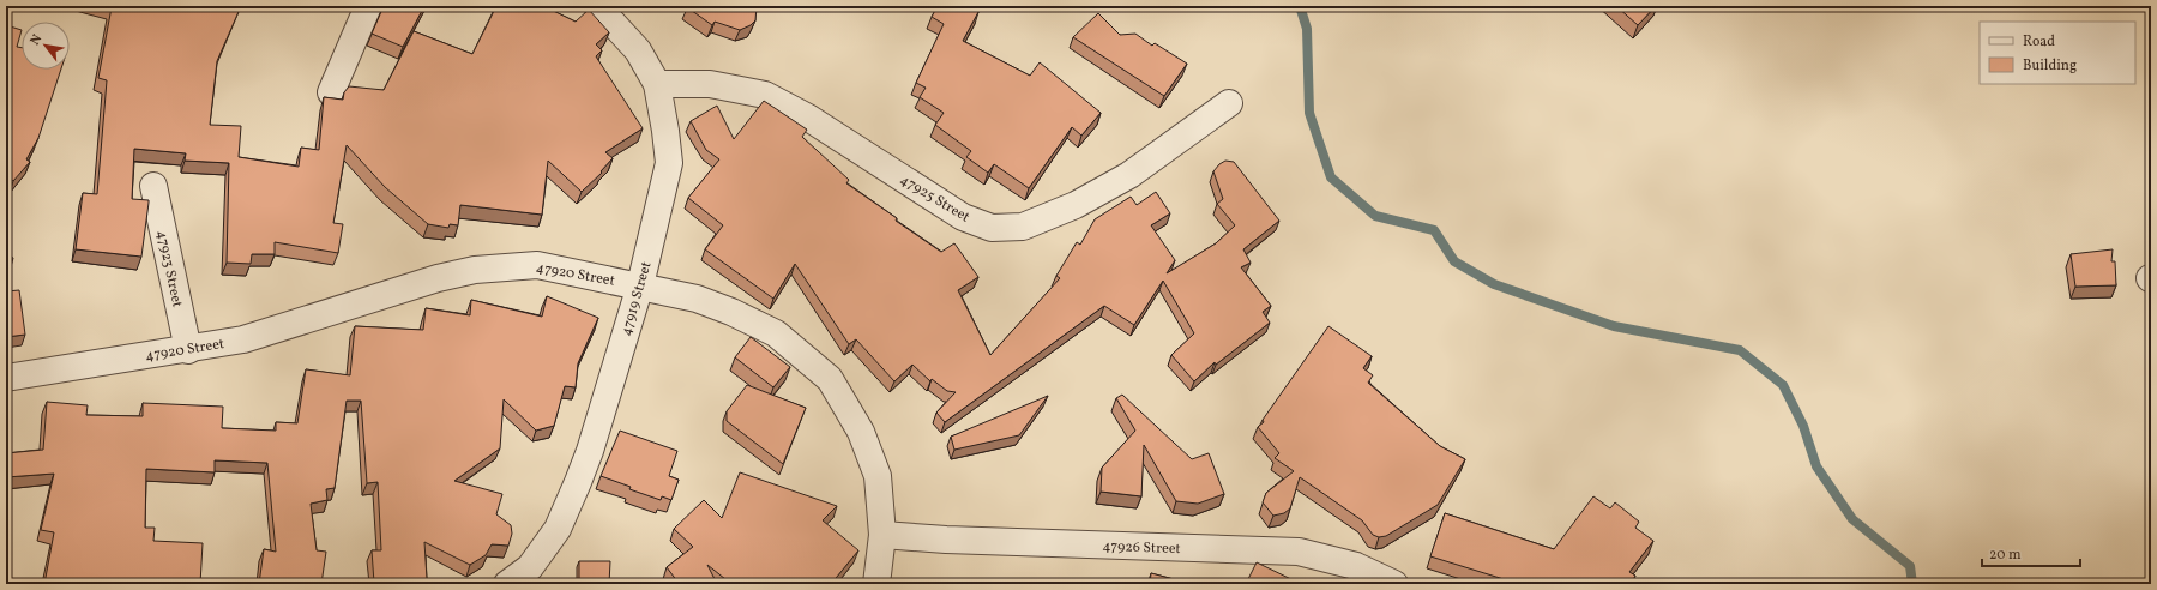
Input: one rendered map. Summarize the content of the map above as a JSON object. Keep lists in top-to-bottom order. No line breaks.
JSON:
{"streets":{"street":["47925 Street","47923 Street","47920 Street","47919 Street","47926 Street"]},"crossings":[["47925 Street","47919 Street"],["47923 Street","47920 Street"],["47920 Street","47919 Street"],["47920 Street","47926 Street"]],"legend":["Road","Building"],"scale_bar":"20 m","north":"top left"}
